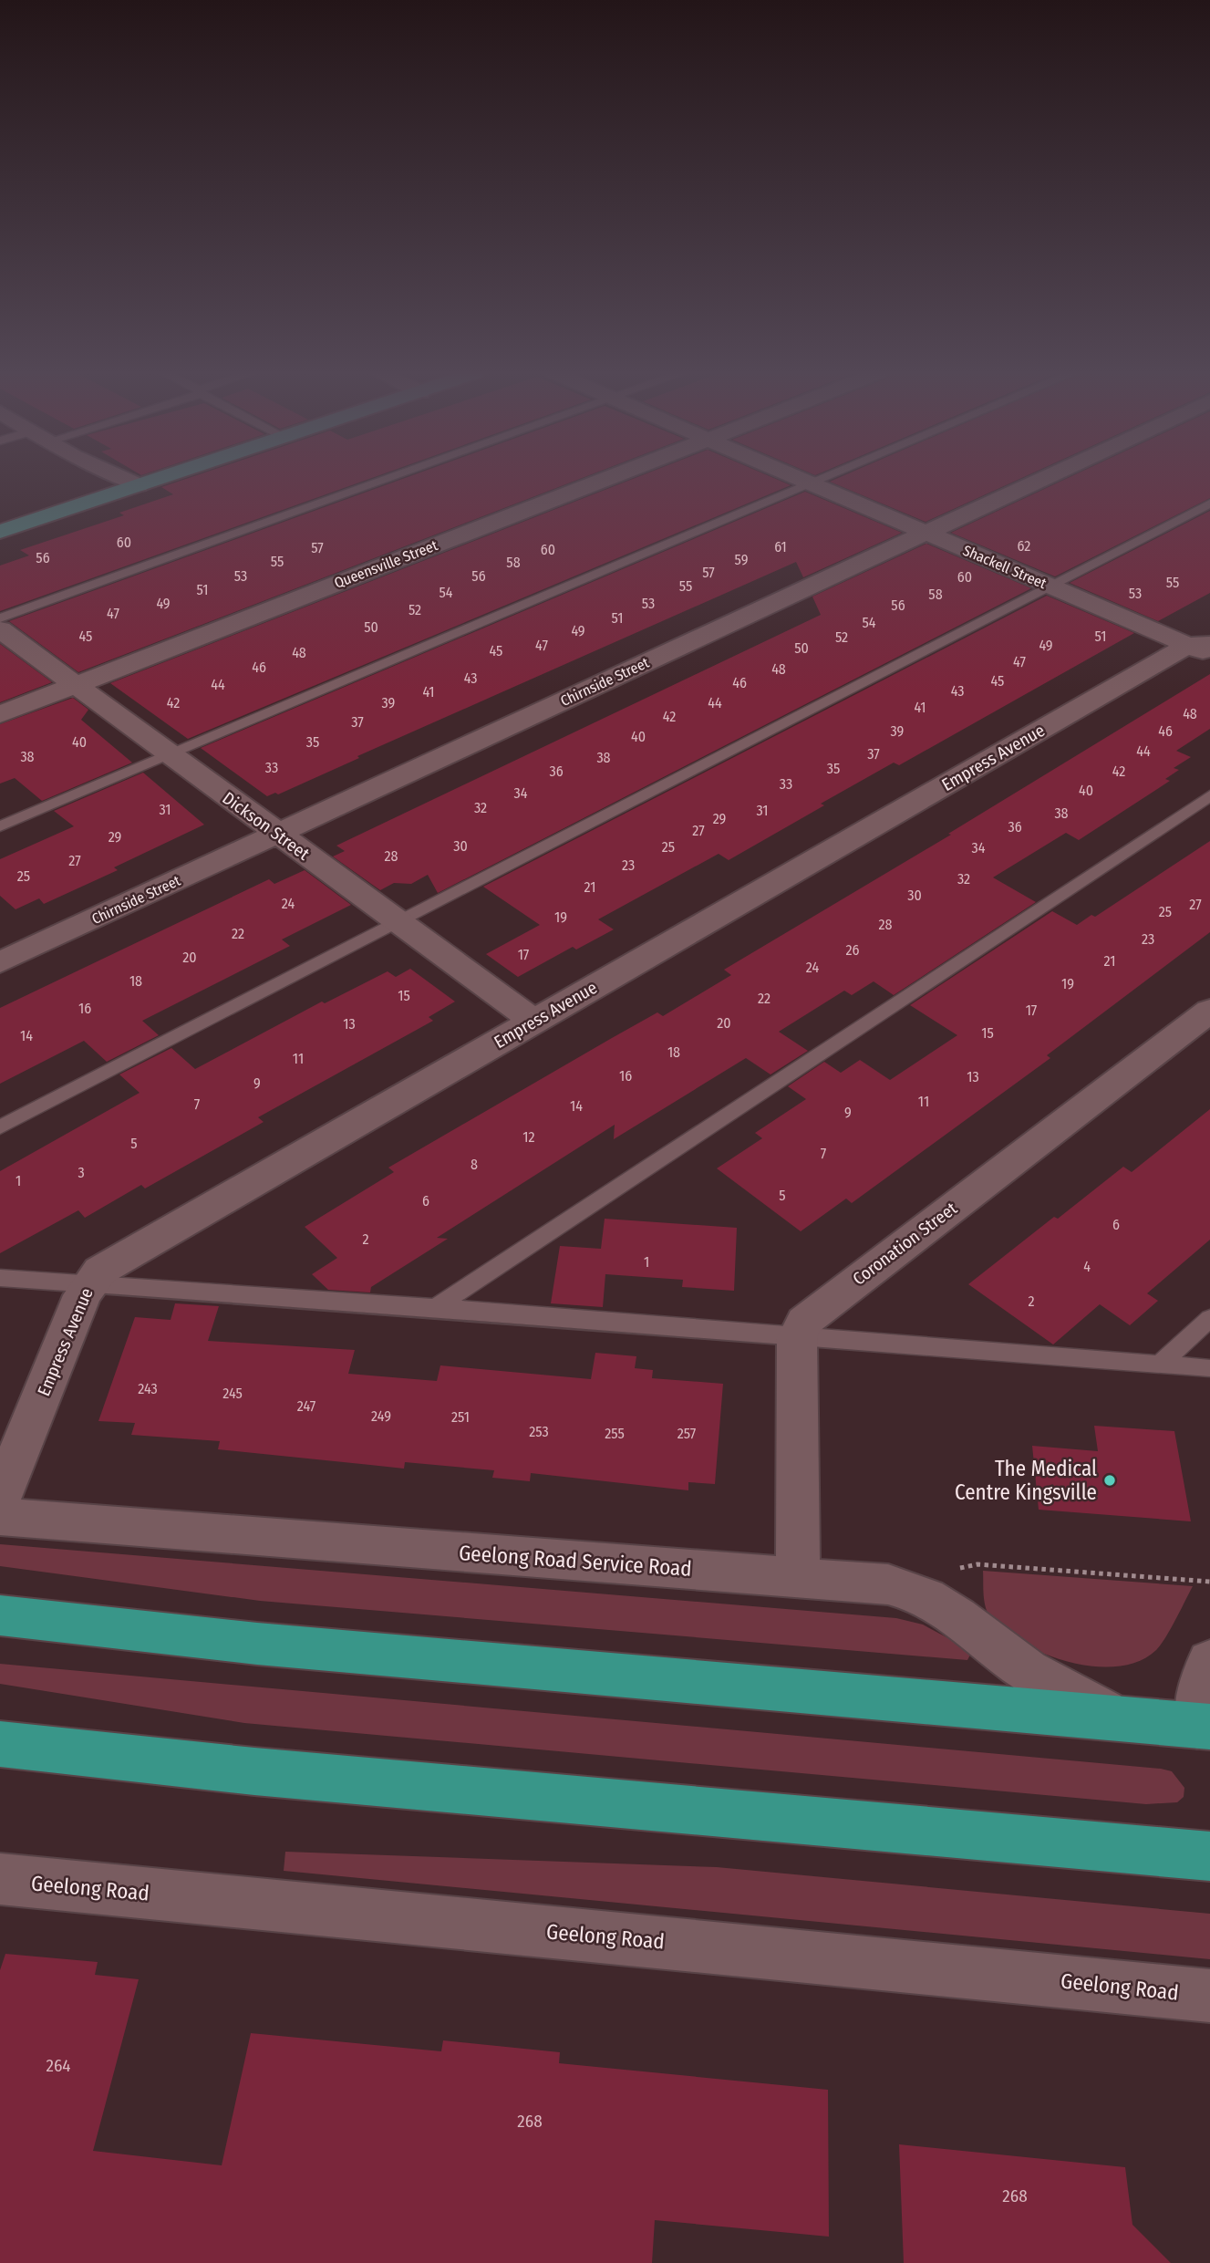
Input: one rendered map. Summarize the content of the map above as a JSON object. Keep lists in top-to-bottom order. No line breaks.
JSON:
{"streets":{"street":["Queensville Street","Shackell Street","Chirnside Street","Empress Avenue","Dickson Street","Coronation Street","Geelong Road Service Road","Geelong Road"]},"crossings":[["Queensville Street","Dickson Street"],["Shackell Street","Chirnside Street"],["Shackell Street","Empress Avenue"],["Chirnside Street","Dickson Street"],["Empress Avenue","Dickson Street"]],"places":["The Medical Centre Kingsville"],"house_numbers":["60","62","61","57","60","56","59","55","58","57","53","56","60","55","55","51","54","53","58","49","53","56","52","47","51","54","50","49","45","51","52","47","49","50","45","48","47","46","48","43","45","46","44","43","41","42","39","44","41","48","42","37","39","46","40","40","35","44","37","38","38","33","35","36","42","33","40","34","32","31","31","38","29","36","27","29","30","25","34","28","27","23","25","32","21","30","24","27","25","19","28","22","23","26","17","20","21","24","18","19","15","22","16","17","20","13","15","14","18","11","16","13","9","11","7","14","9","12","5","7","8","3","1","5","6","6","2","1","4","2","243","245","247","249","251","253","255","257","264","268","268"]}
